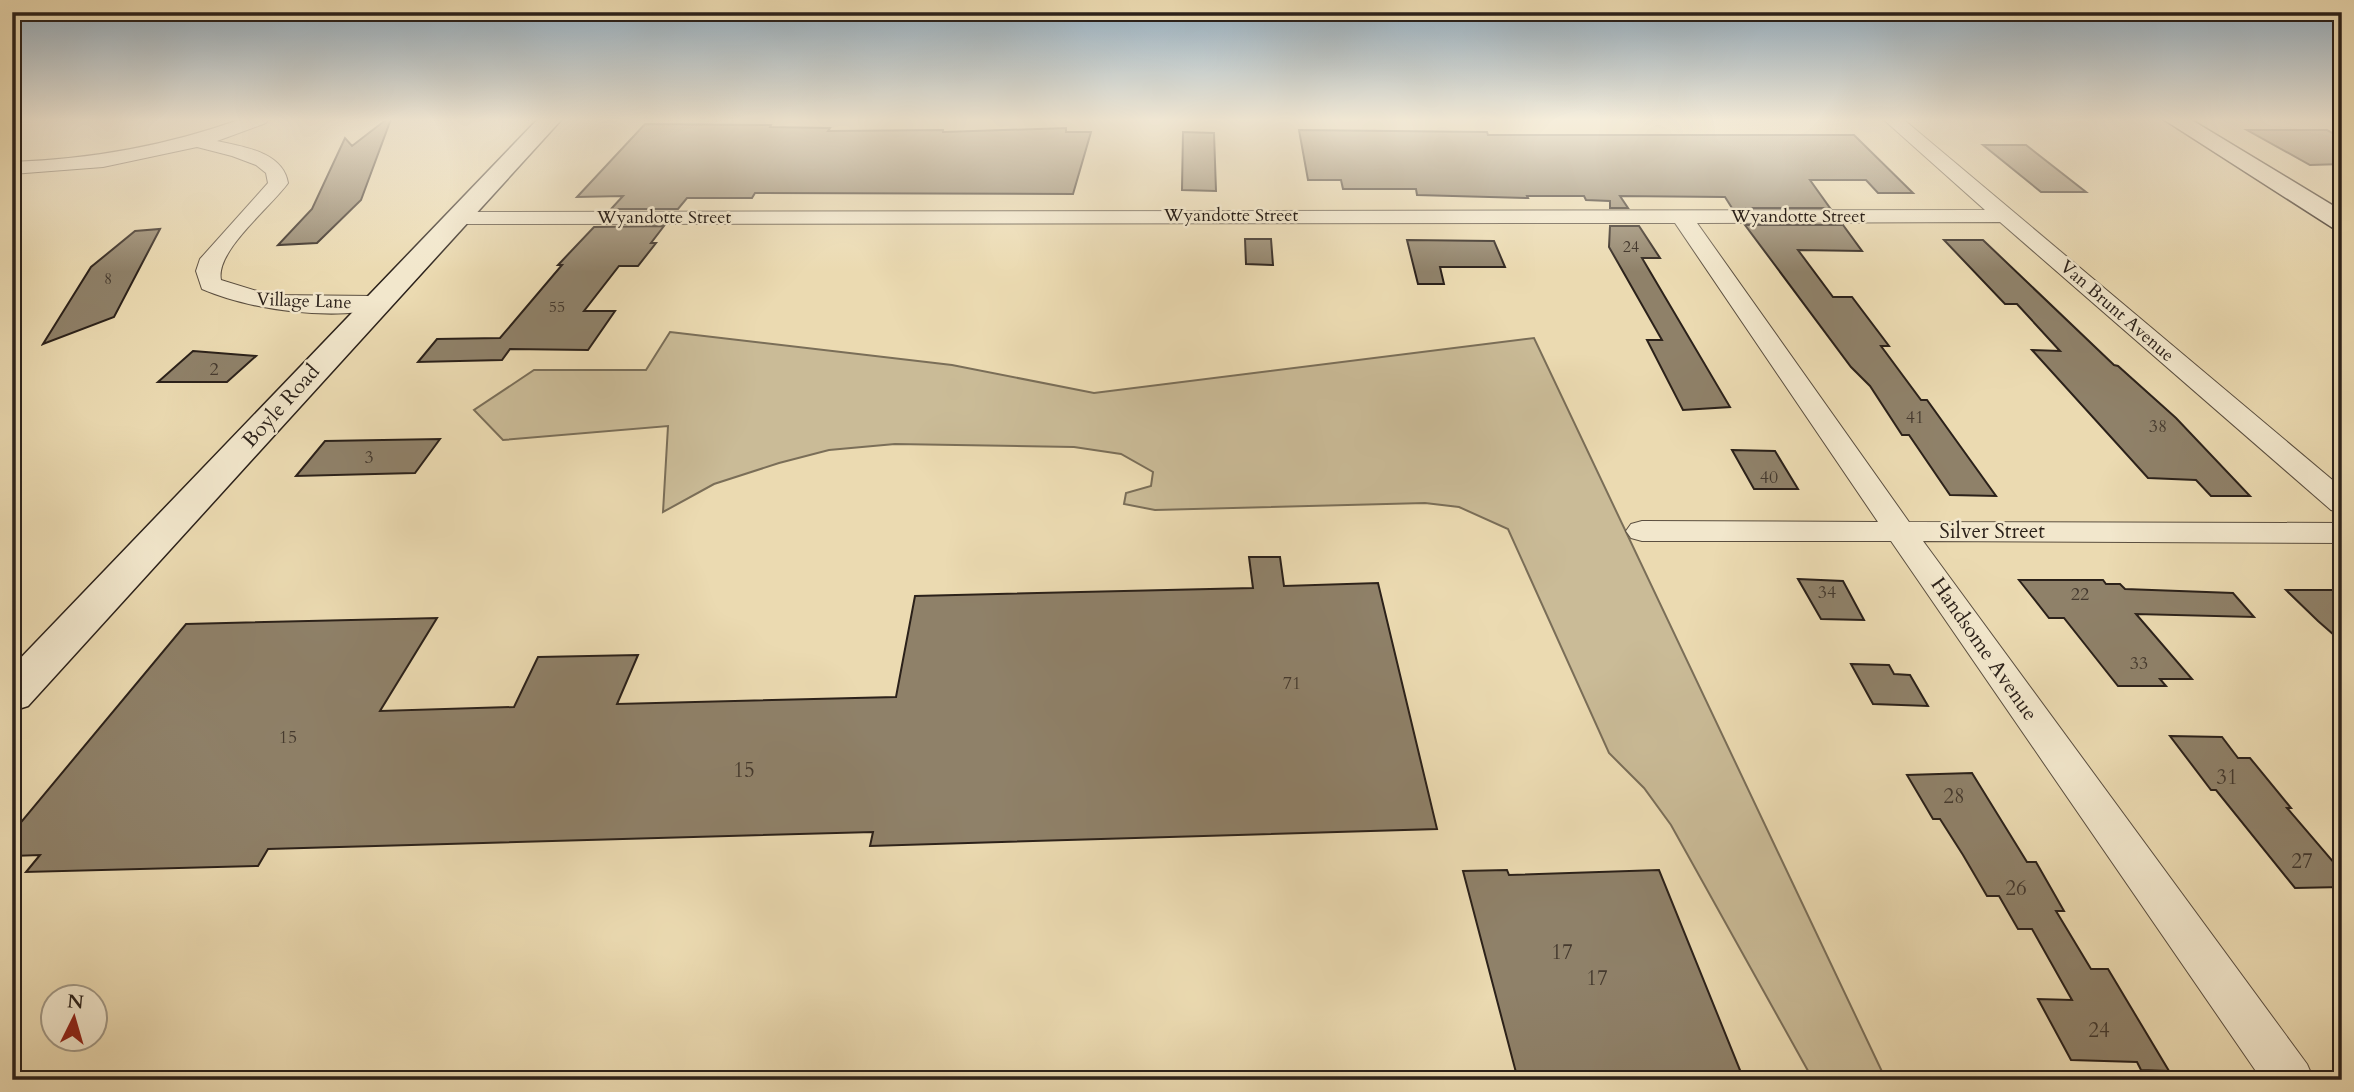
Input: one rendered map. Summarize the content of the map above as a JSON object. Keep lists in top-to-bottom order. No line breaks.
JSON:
{"streets":{"street":["Wyandotte Street","Village Lane","Van Brunt Avenue","Boyle Road","Silver Street","Handsome Avenue"]},"crossings":[["Wyandotte Street","Van Brunt Avenue"],["Wyandotte Street","Boyle Road"],["Wyandotte Street","Handsome Avenue"],["Village Lane","Boyle Road"],["Silver Street","Handsome Avenue"]],"house_numbers":["24","8","55","2","41","38","3","40","34","22","33","71","15","15","31","28","27","26","17","17","24"],"north":"top"}
